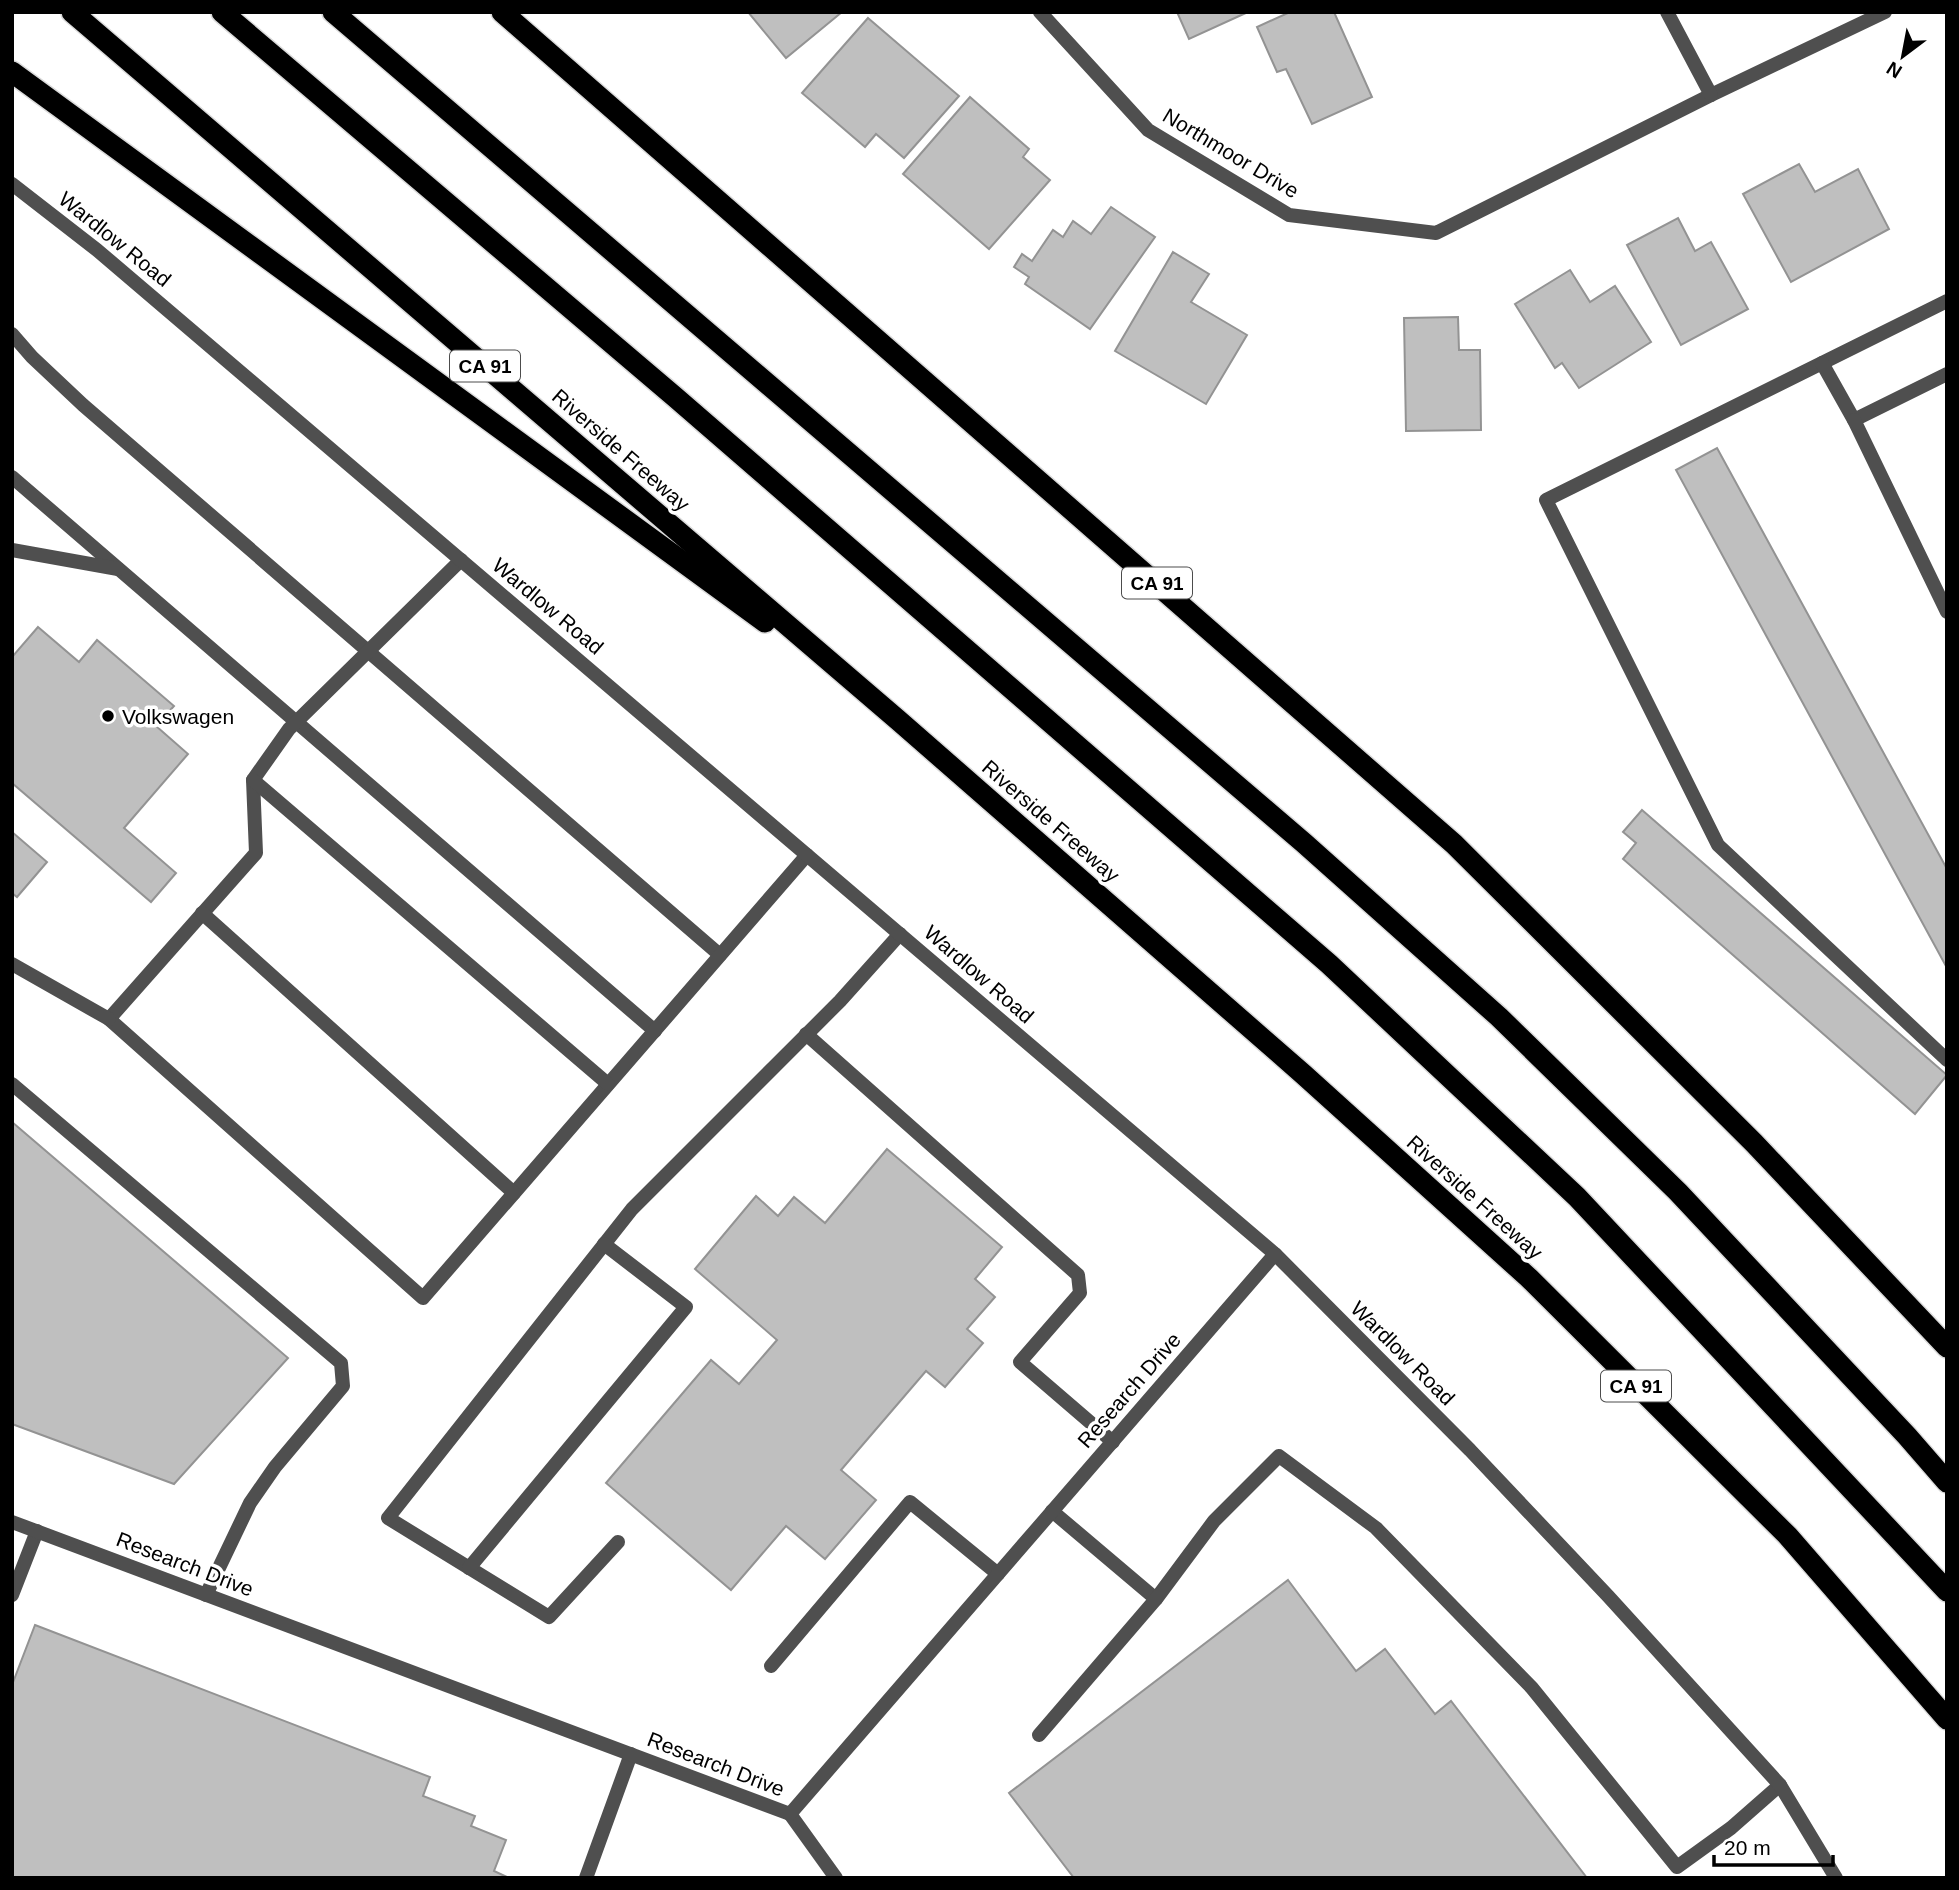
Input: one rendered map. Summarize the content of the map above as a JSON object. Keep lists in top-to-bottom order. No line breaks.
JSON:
{"streets":{"highway":["CA 91","Riverside Freeway"],"street":["Northmoor Drive","Wardlow Road","Research Drive"]},"crossings":[["Wardlow Road","Research Drive"]],"places":["Volkswagen"],"scale_bar":"20 m","north":"bottom left"}
